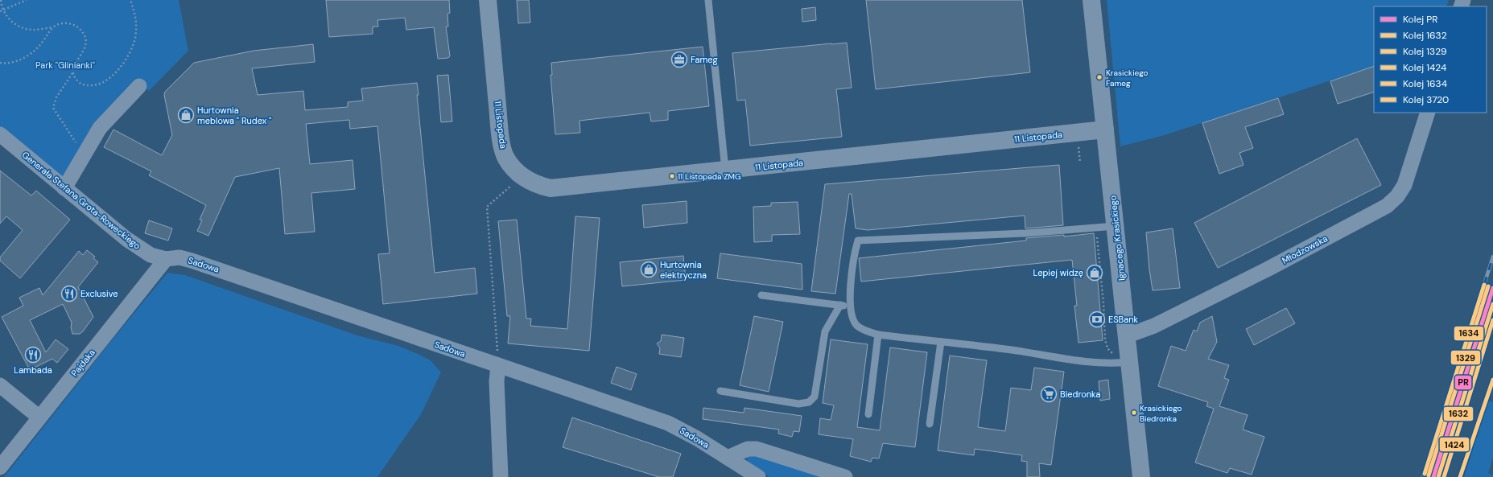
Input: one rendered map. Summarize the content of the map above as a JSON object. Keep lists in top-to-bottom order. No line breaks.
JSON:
{"streets":{"street":["11 Listopada","Generała Stefana Grota-Roweckiego","Ignacego Krasickiego","Młodzowska","Sadowa","Pajdaka"]},"crossings":[["11 Listopada","Ignacego Krasickiego"],["Generała Stefana Grota-Roweckiego","Sadowa"],["Generała Stefana Grota-Roweckiego","Pajdaka"],["Ignacego Krasickiego","Młodzowska"],["Sadowa","Pajdaka"]],"parks":["Park \"Glinianki\""],"places":{"office":["Fameg"],"other":["Krasickiego Fameg","11 Listopada ZMG","Krasickiego Biedronka"],"shop":["Hurtownia meblowa \" Rudex \"","Hurtownia elektryczna","Lepiej widzę"],"restaurant":["Exclusive","Lambada"],"bank":["ESBank"],"supermarket":["Biedronka"]},"lines":["rail line 1634","rail line 1329","rail line PR","rail line 1632","rail line 1424","rail line 3720"],"legend":["Kolej PR","Kolej 1632","Kolej 1329","Kolej 1424","Kolej 1634","Kolej 3720"]}
